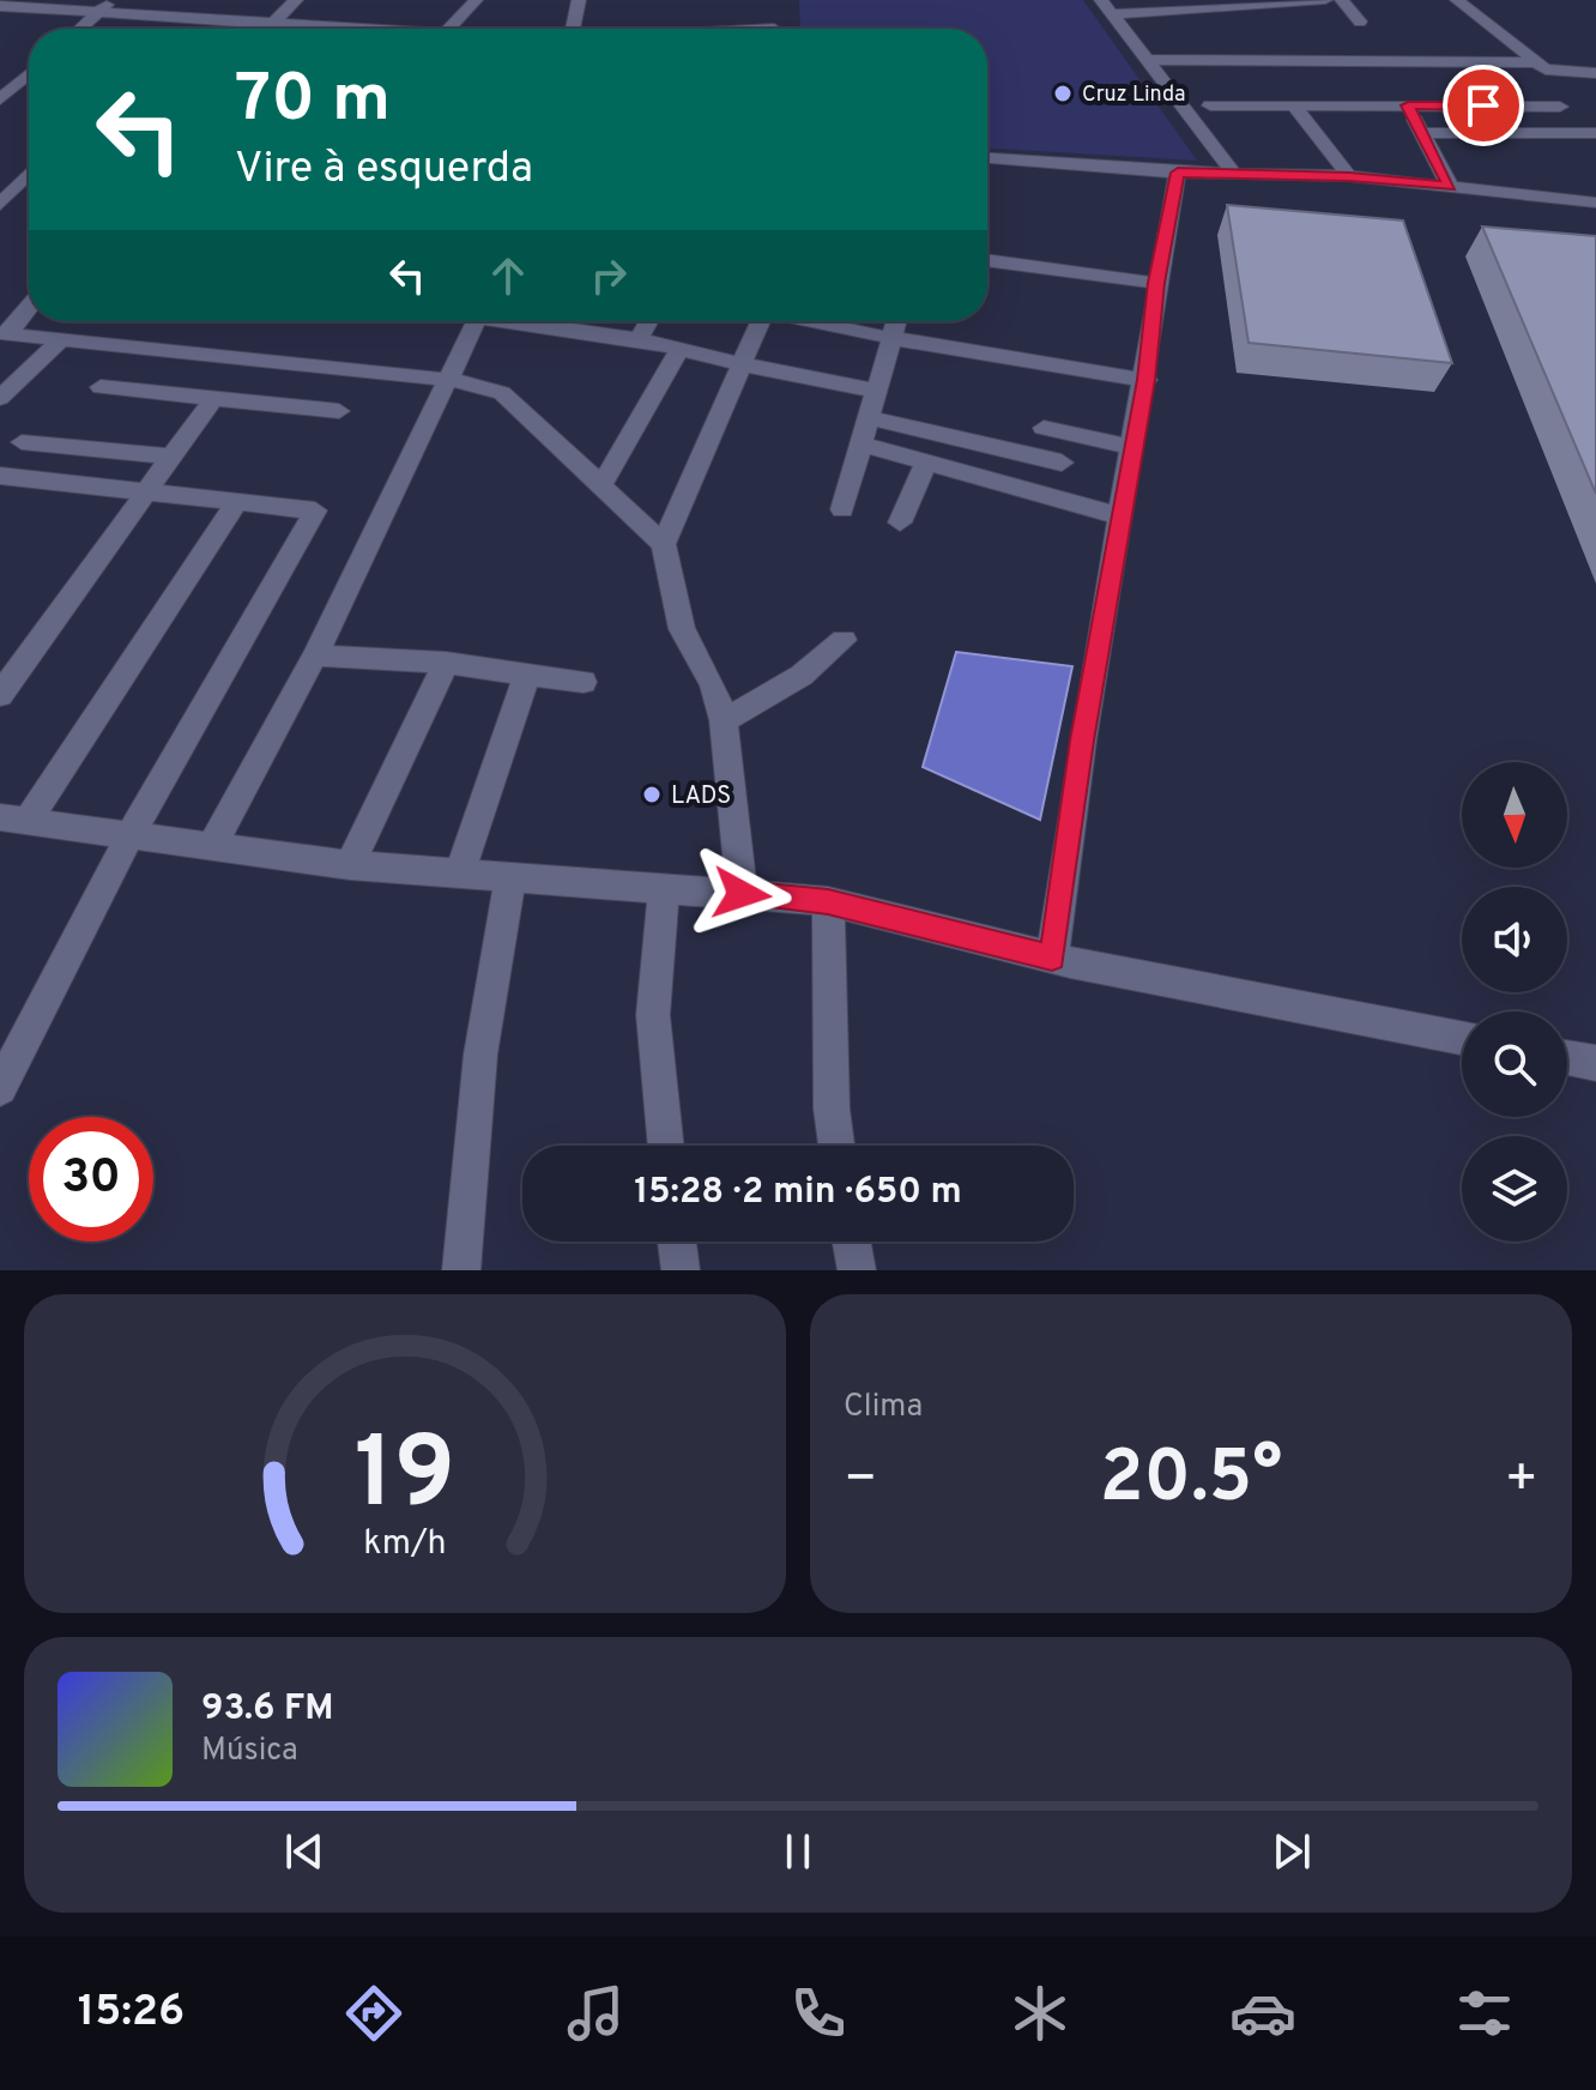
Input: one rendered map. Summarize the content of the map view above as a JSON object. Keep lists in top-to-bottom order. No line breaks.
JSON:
{"places":["Cruz Linda","LADS"],"north":"bottom","page":{"turn":["70 m","Vire à esquerda"],"limit":"30","trip":"15:28 · 2 min · 650 m","tile":"Clima","heat":["−","20.5°","+"],"song":["93.6 FM","Música"],"tabs":"15:26","gauge":["19","km/h"]}}
